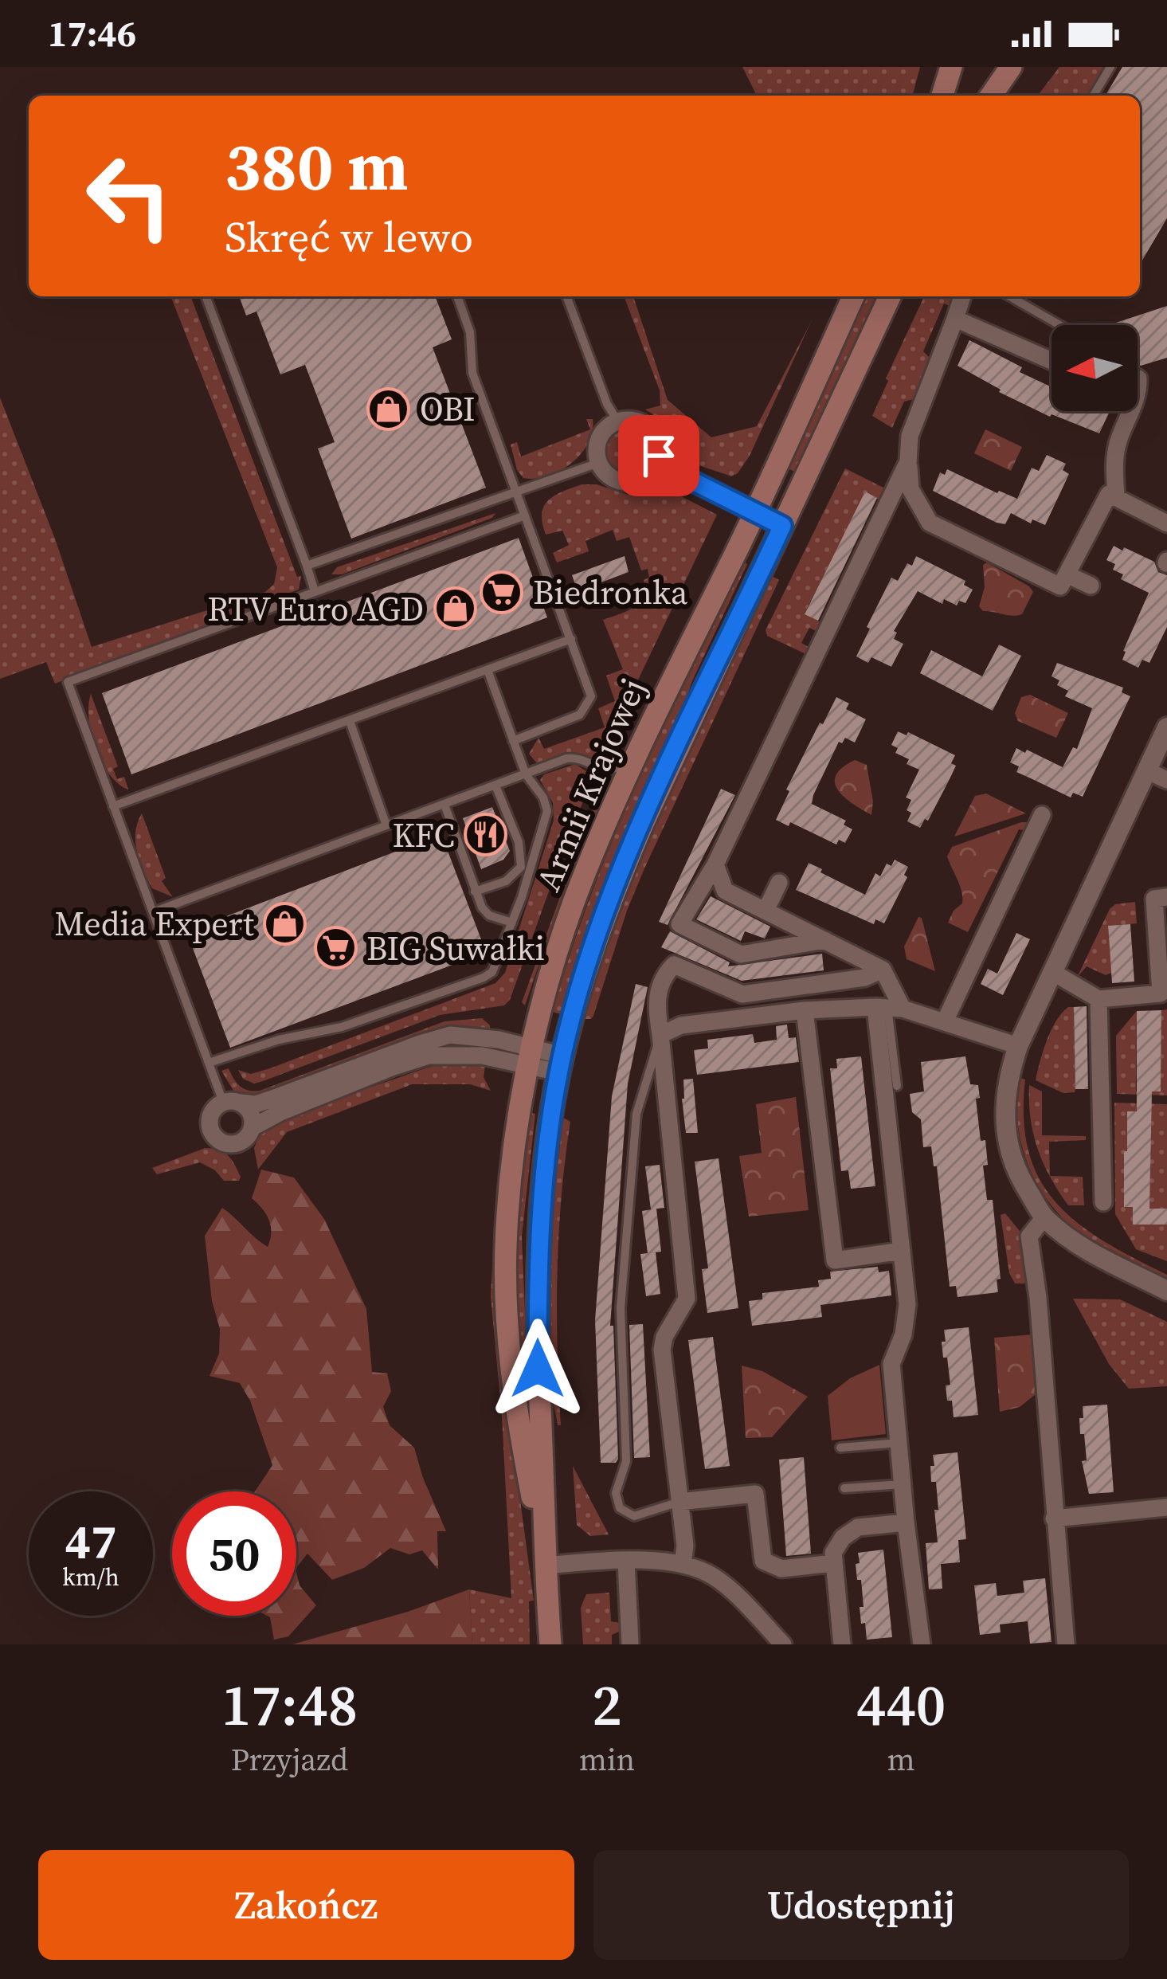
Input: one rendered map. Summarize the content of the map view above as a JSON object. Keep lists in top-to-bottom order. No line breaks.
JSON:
{"streets":{"main road":["Armii Krajowej"]},"places":{"shop":["OBI","RTV Euro AGD","Media Expert"],"supermarket":["Biedronka","BIG Suwałki"],"restaurant":["KFC"]},"north":"left","page":{"status":"17:46","turn":["380 m","Skręć w lewo"],"speed":"47 km/h","limit":"50","eta":["17:48","Przyjazd","2","min","440","m"],"buttons":["Zakończ","Udostępnij"]}}
